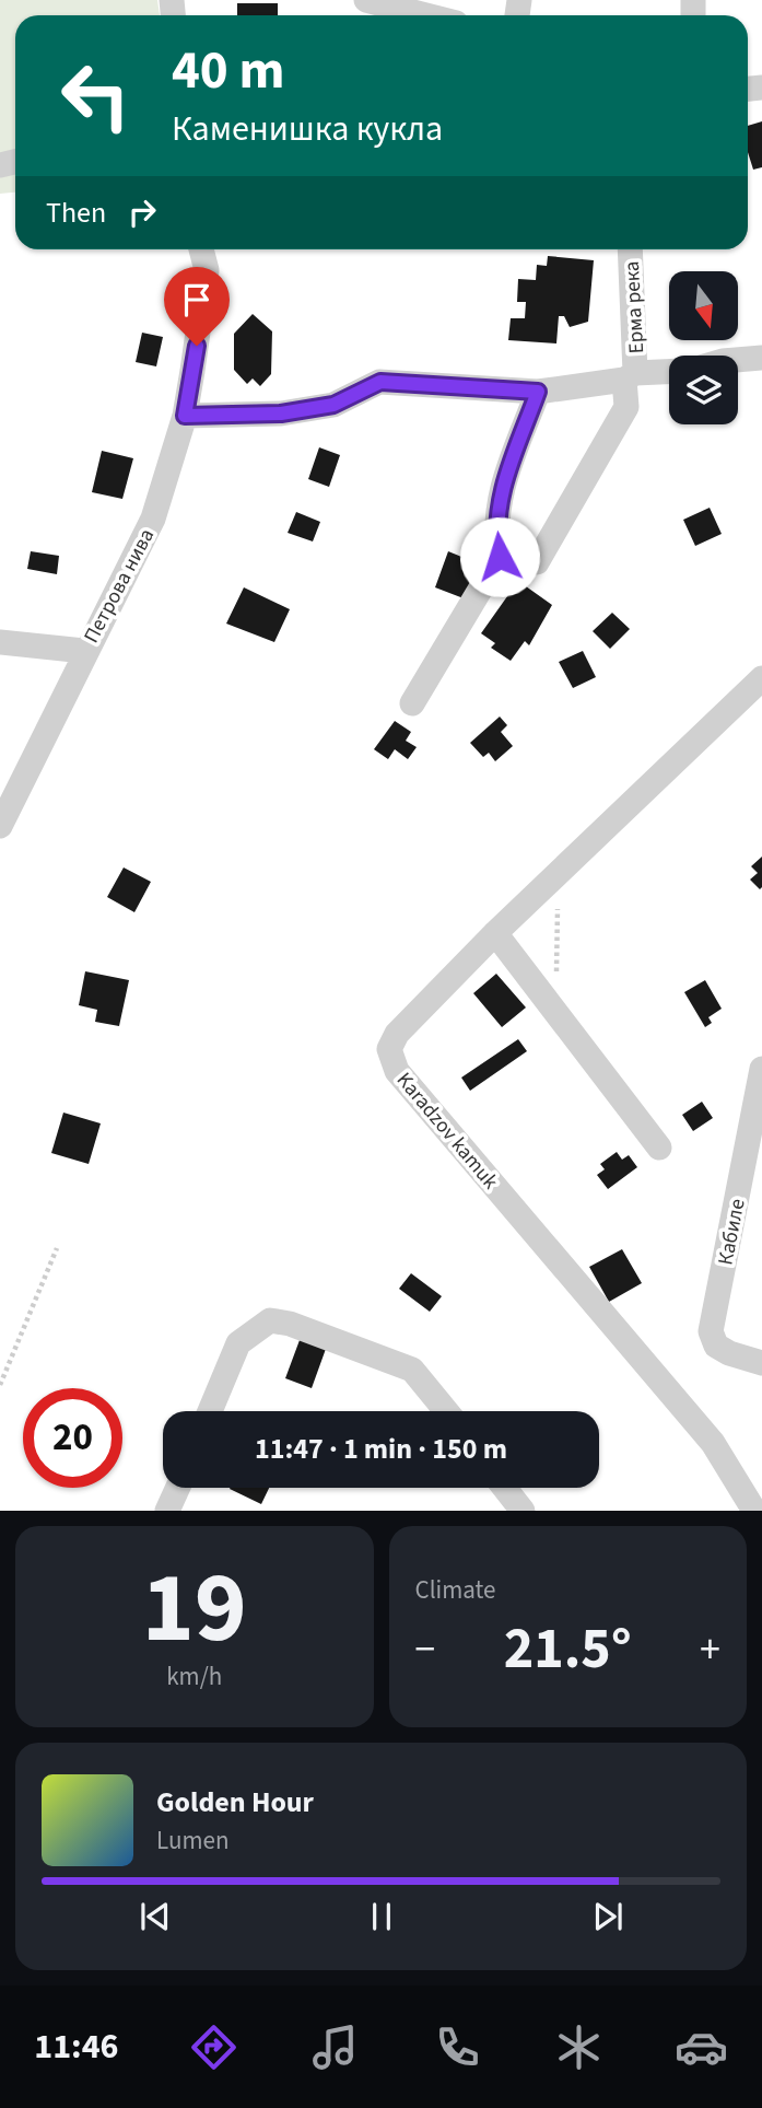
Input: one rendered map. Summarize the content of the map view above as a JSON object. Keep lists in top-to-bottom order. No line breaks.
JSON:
{"streets":{"street":["Ерма река","Петрова нива","Karadzov kamuk","Кабиле"]},"north":"bottom","page":{"turn":["40 m","Каменишка кукла"],"then":"Then","limit":"20","trip":"11:47 · 1 min · 150 m","tile":[["19","km/h"],"Climate"],"heat":["−","21.5°","+"],"song":["Golden Hour","Lumen"],"tabs":"11:46"}}
